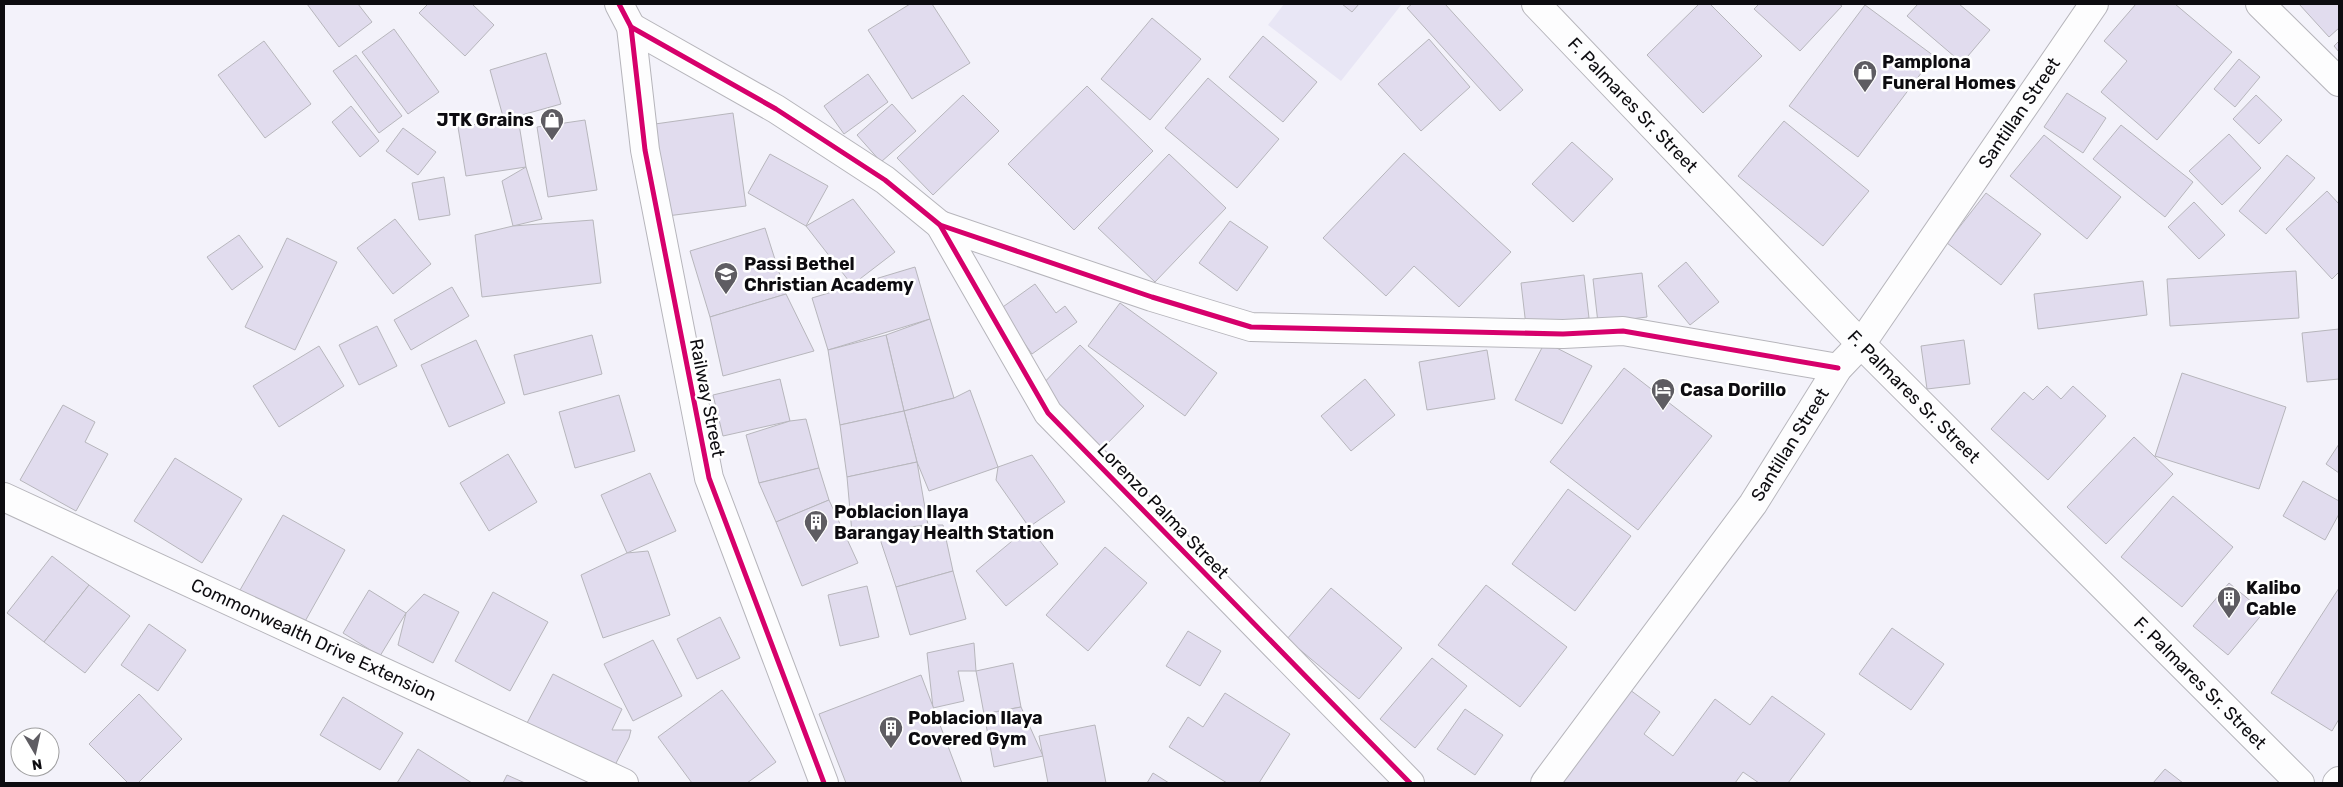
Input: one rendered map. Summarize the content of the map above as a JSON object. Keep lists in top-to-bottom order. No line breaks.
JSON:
{"streets":{"street":["F. Palmares Sr. Street","Santillan Street","Railway Street","Lorenzo Palma Street","Commonwealth Drive Extension"]},"crossings":[["F. Palmares Sr. Street","Santillan Street"]],"places":{"shop":["Pamplona Funeral Homes","JTK Grains"],"school or university":["Passi Bethel Christian Academy"],"hotel":["Casa Dorillo"],"building":["Poblacion Ilaya Barangay Health Station","Kalibo Cable","Poblacion Ilaya Covered Gym"]},"north":"bottom"}
